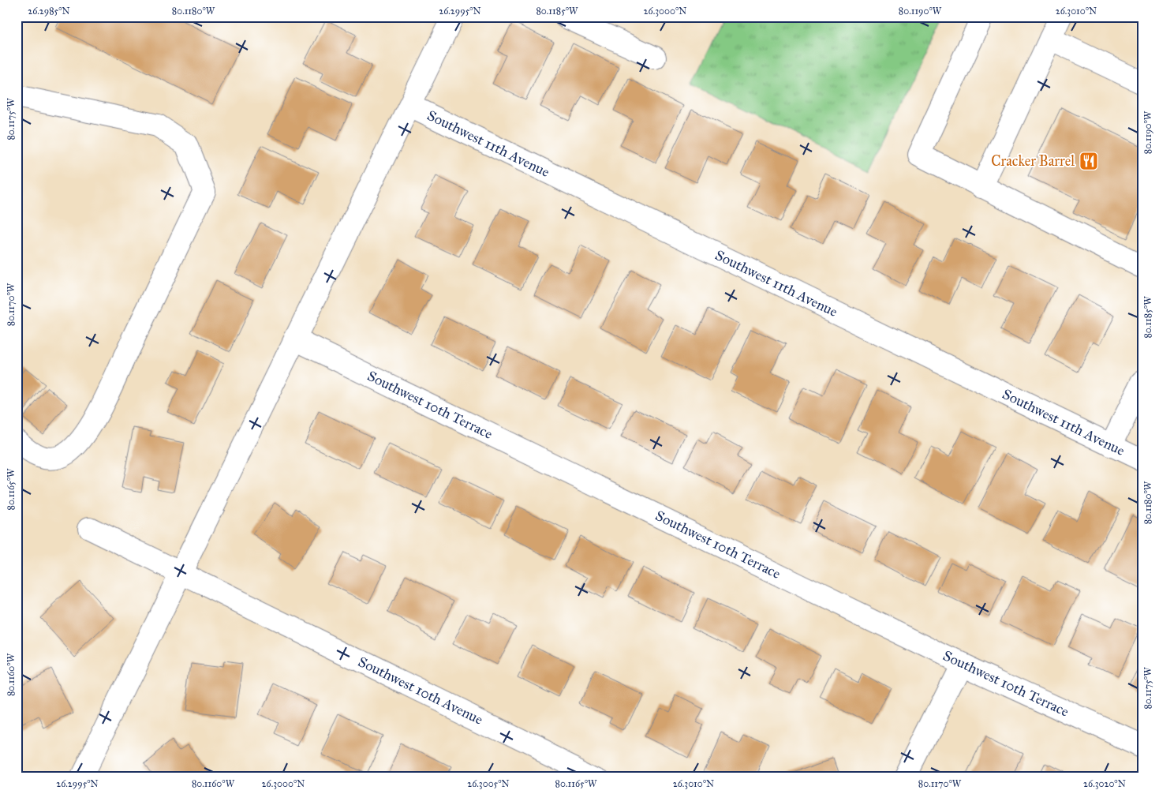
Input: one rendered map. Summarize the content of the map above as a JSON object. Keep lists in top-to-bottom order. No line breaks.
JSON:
{"streets":{"street":["Southwest 11th Avenue","Southwest 10th Terrace","Southwest 10th Avenue"]},"places":{"restaurant":["Cracker Barrel"]},"coordinates":["26.2985°N","80.1180°W","26.2995°N","80.1185°W","26.3000°N","80.1190°W","26.3010°N","80.1175°W","80.1170°W","80.1165°W","80.1160°W","26.3005°N","26.3020°N"]}
